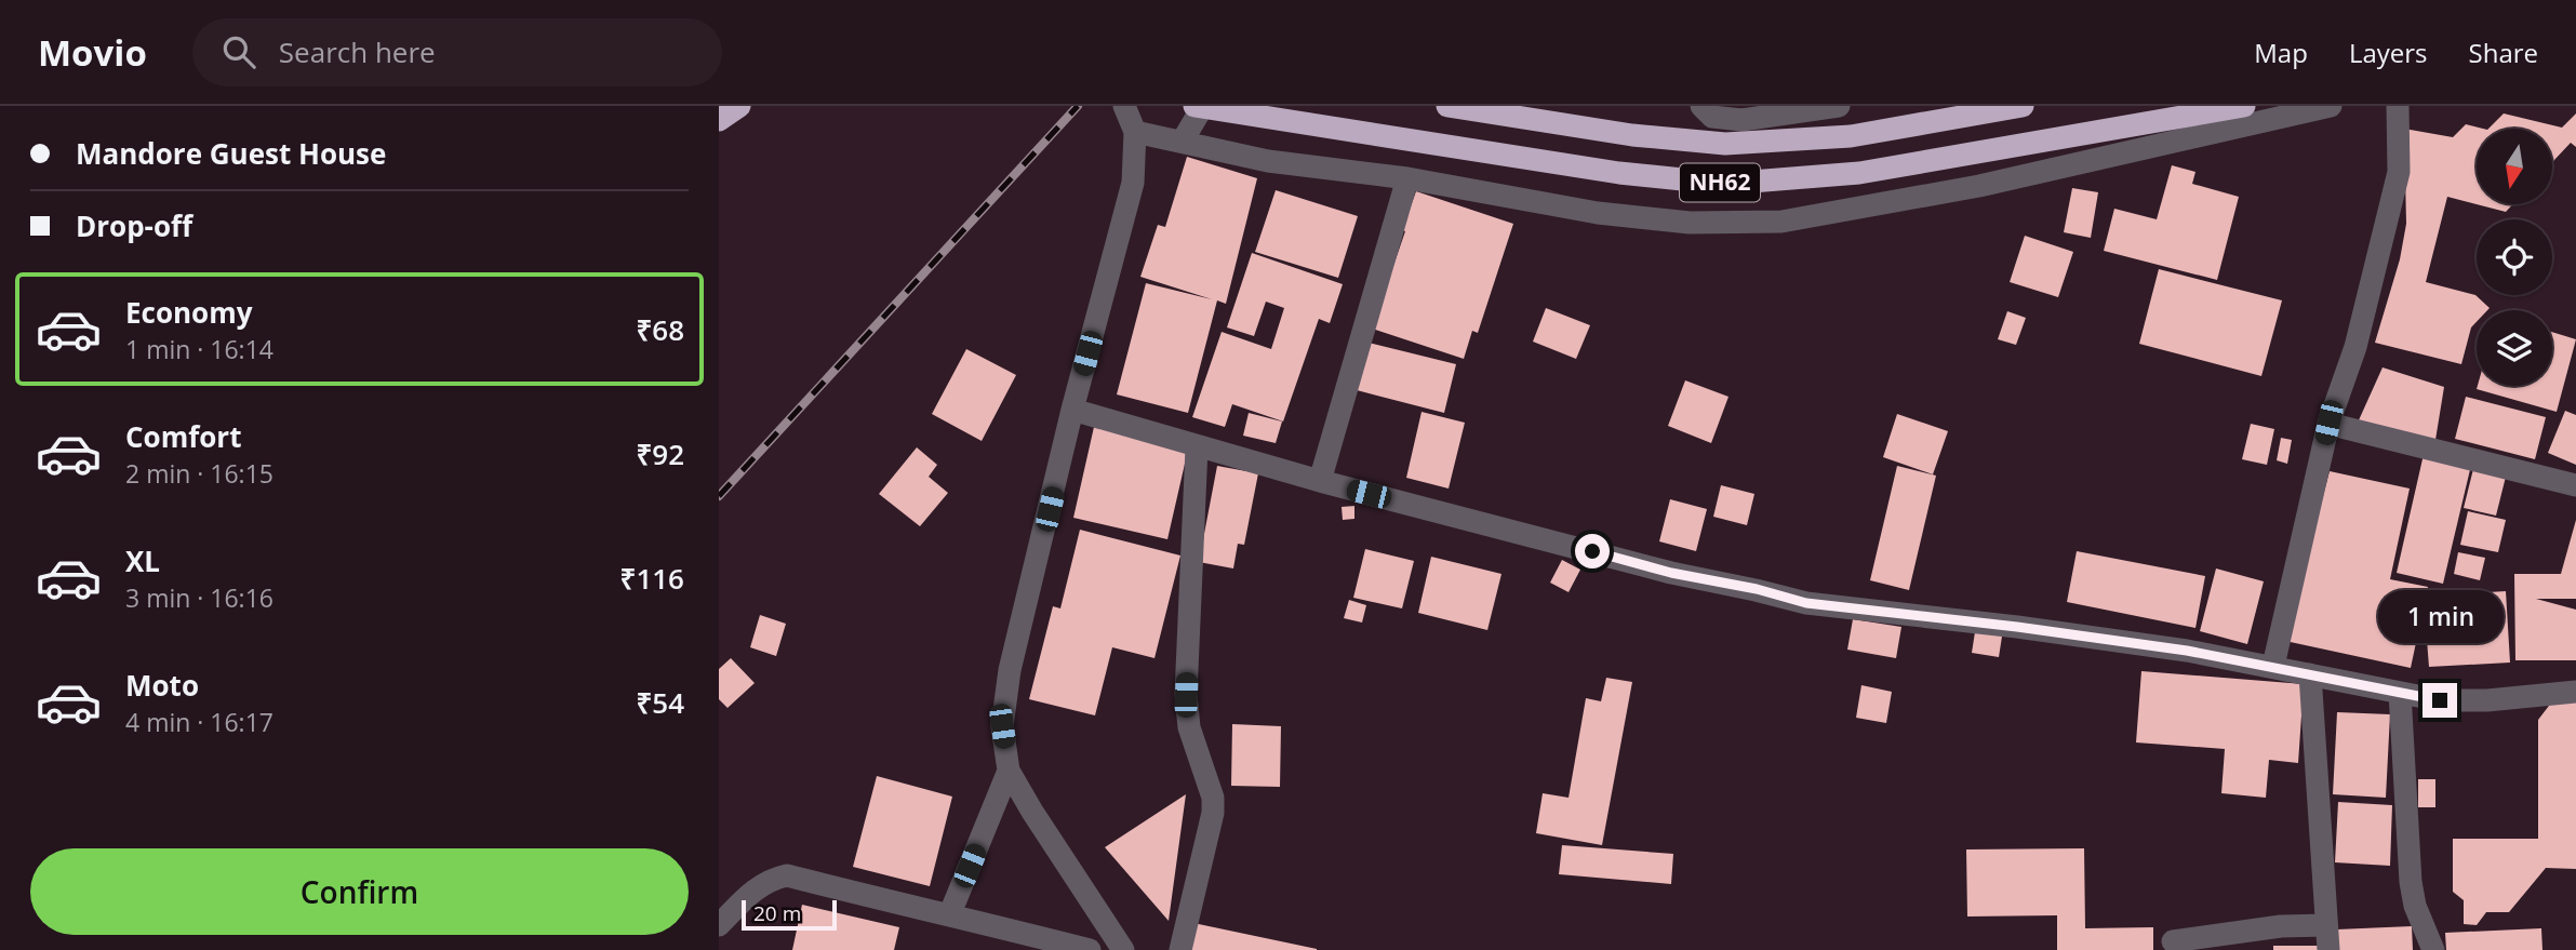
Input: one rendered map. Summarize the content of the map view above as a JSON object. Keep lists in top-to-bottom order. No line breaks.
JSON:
{"streets":{"highway":["NH62"]},"scale_bar":"20 m","north":"bottom","page":{"header":"Movio","search":"Search here","nav":["Map","Layers","Share"],"banner":["Mandore Guest House","Drop-off"],"list":[{"name":"Economy","note":"1 min · 16:14","value":"₹68"},{"name":"Comfort","note":"2 min · 16:15","value":"₹92"},{"name":"XL","note":"3 min · 16:16","value":"₹116"},{"name":"Moto","note":"4 min · 16:17","value":"₹54"}],"bubble":"1 min","buttons":"Confirm","scale":"20 m"}}
